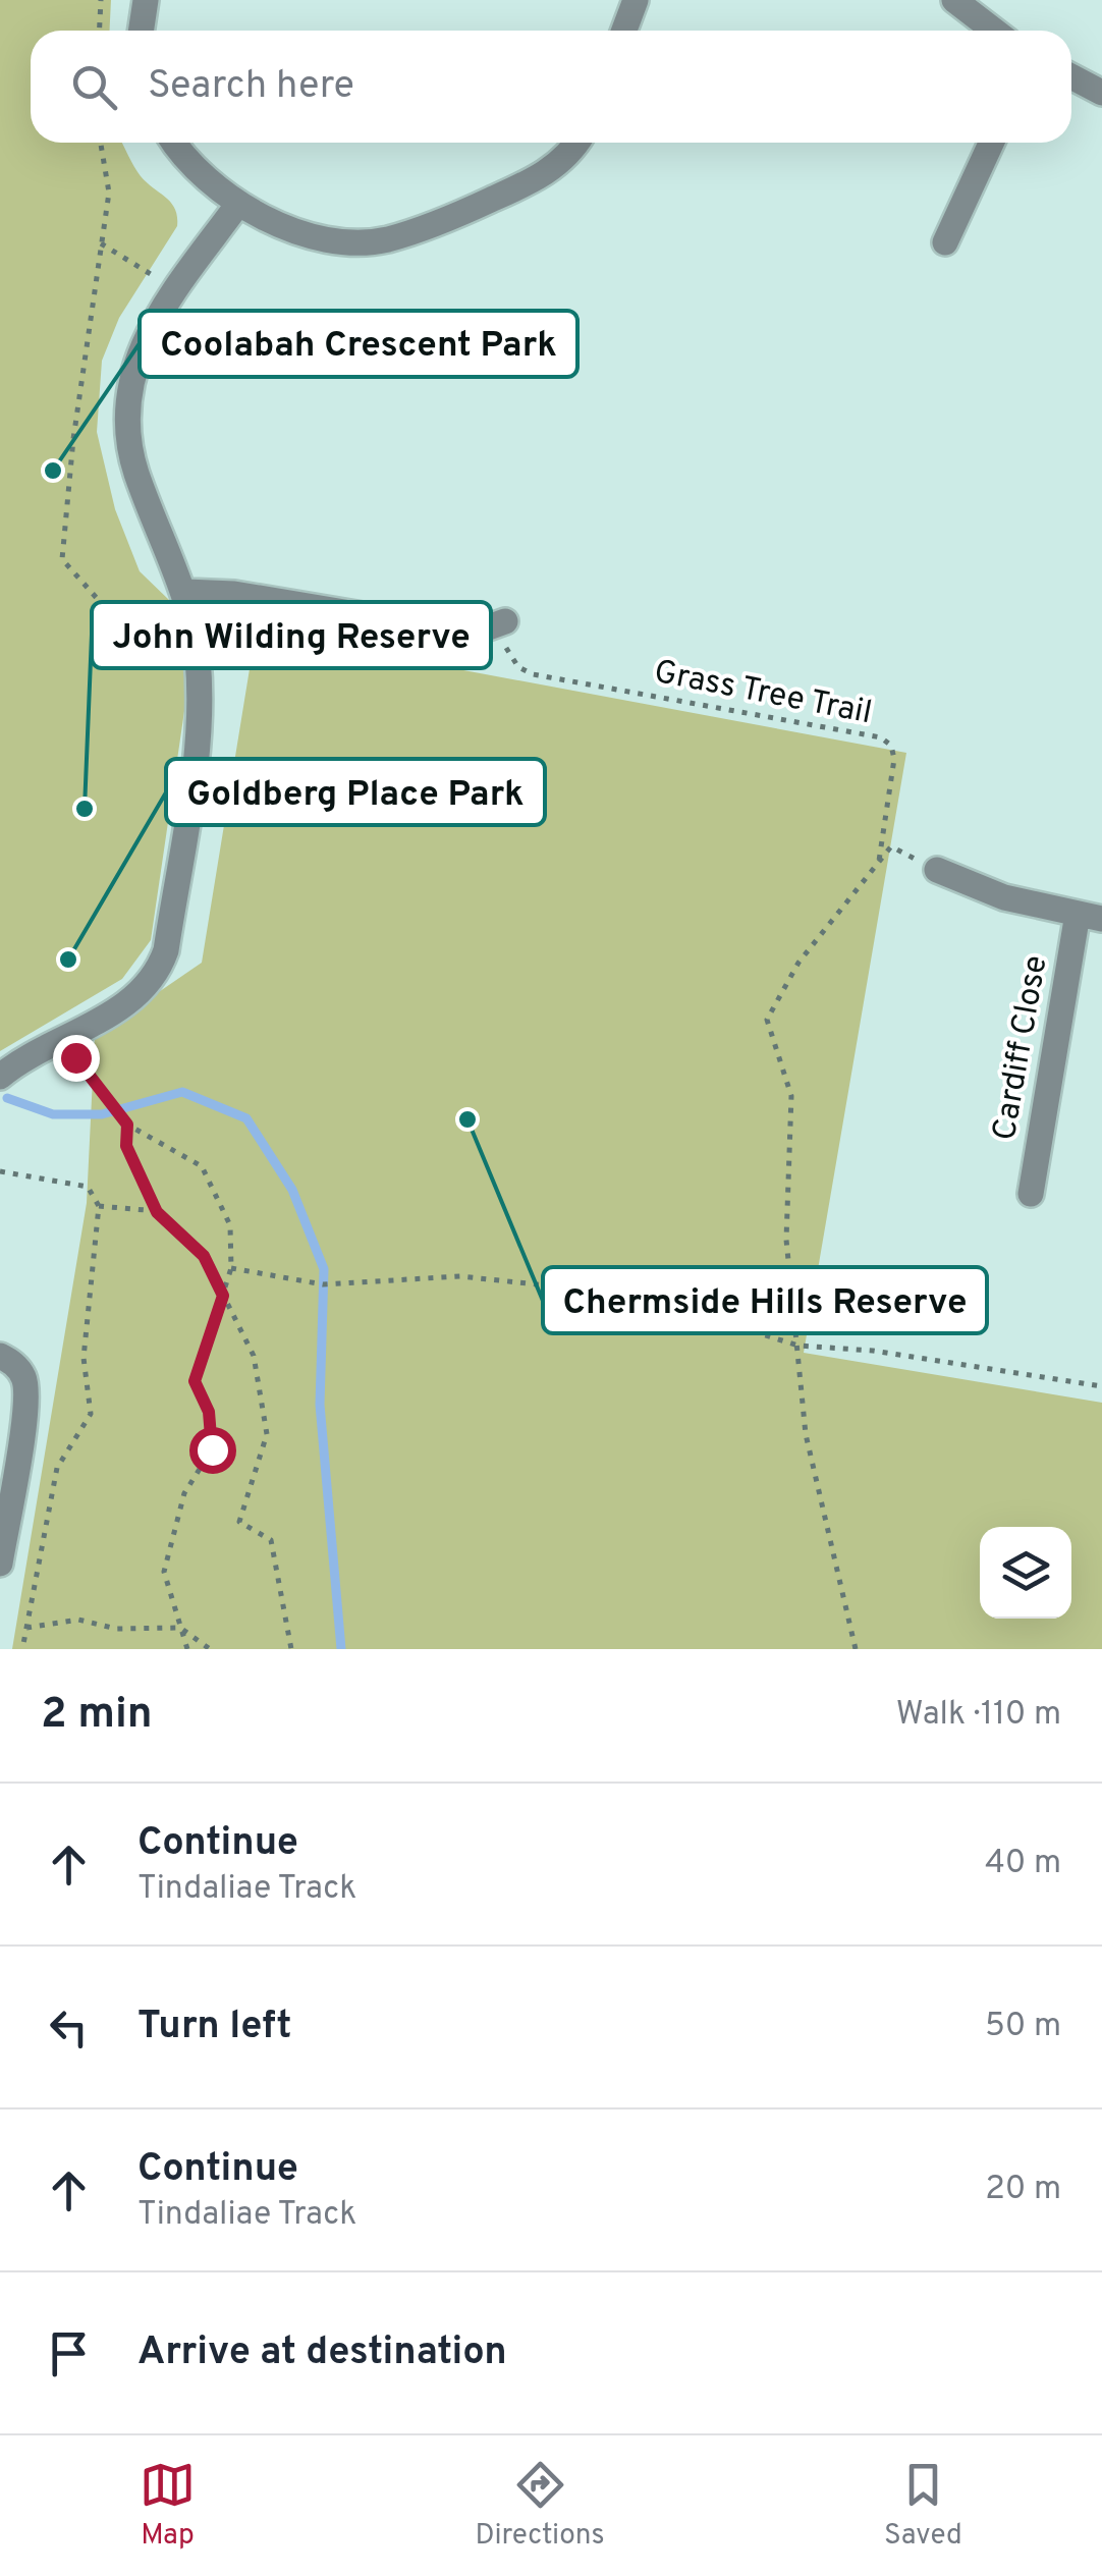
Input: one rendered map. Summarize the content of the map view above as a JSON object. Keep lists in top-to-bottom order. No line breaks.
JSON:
{"streets":{"street":["Cardiff Close"],"path":["Grass Tree Trail"]},"places":["Coolabah Crescent Park","John Wilding Reserve","Goldberg Place Park","Chermside Hills Reserve"],"page":{"search":"Search here","heading":["2 min","Walk · 110 m"],"list":[["Continue","Tindaliae Track","40 m"],["Turn left","50 m"],["Continue","Tindaliae Track","20 m"],"Arrive at destination"],"nav":["Map","Directions","Saved"]}}
